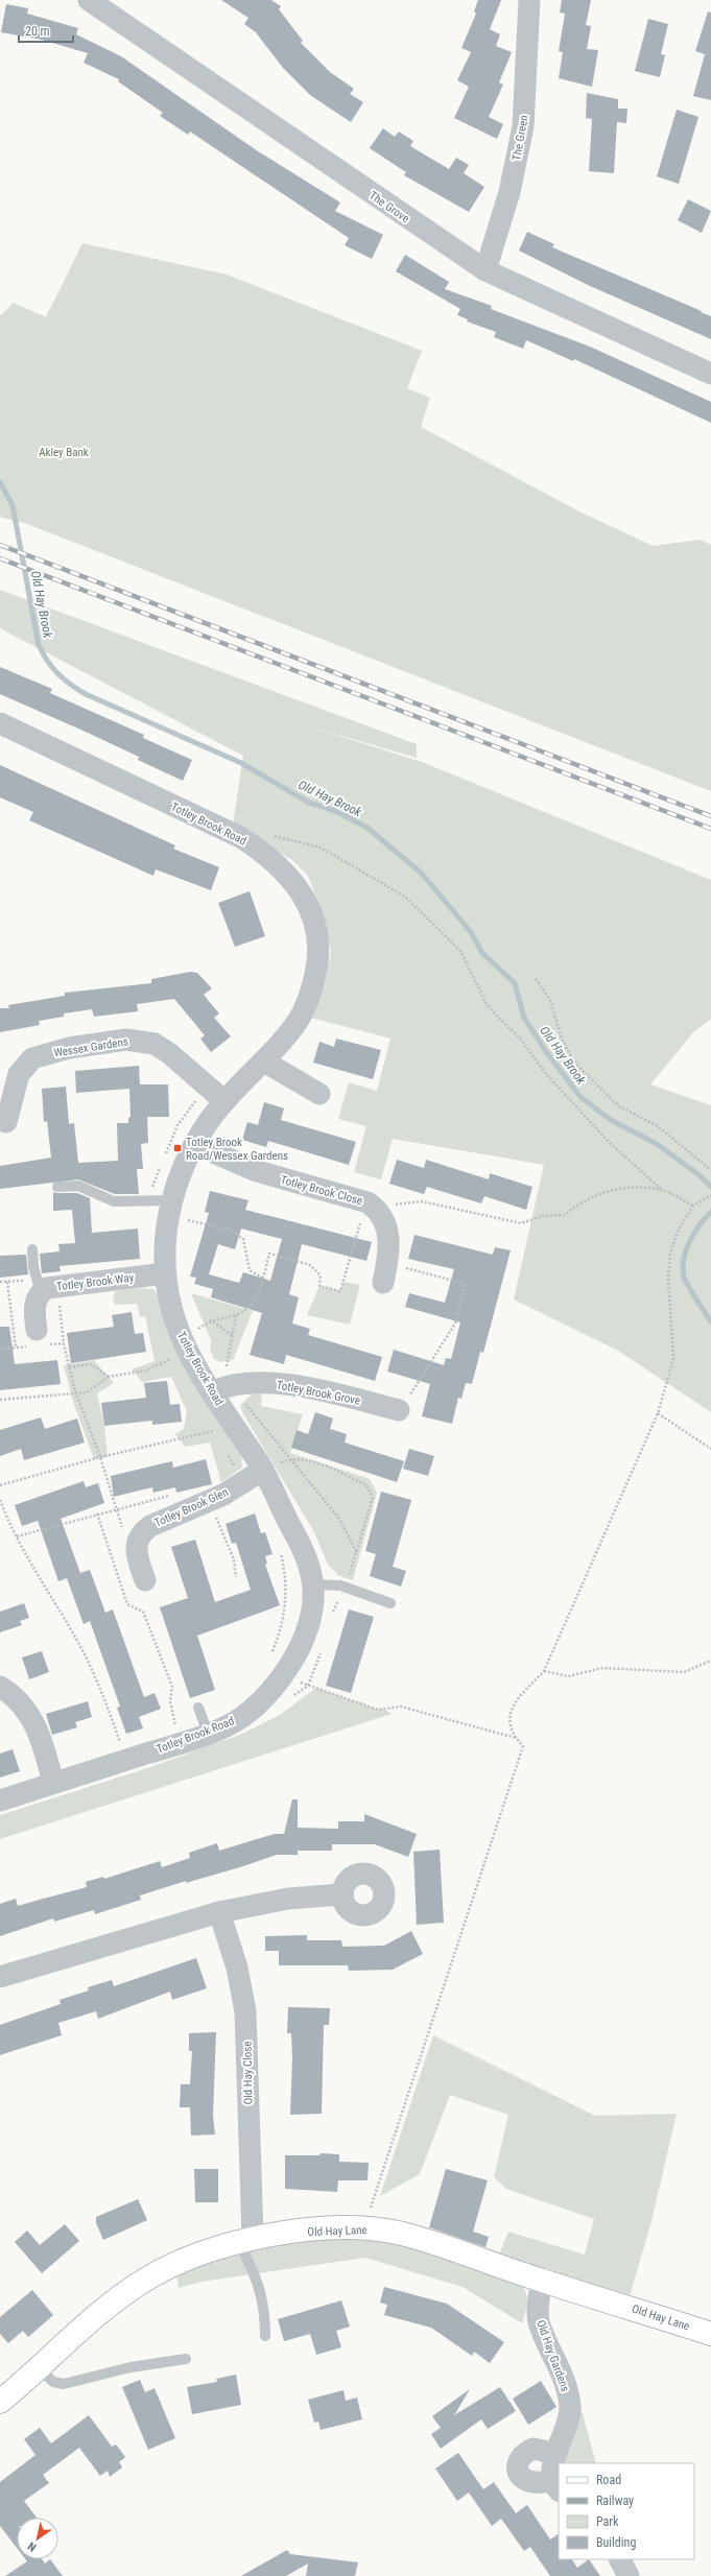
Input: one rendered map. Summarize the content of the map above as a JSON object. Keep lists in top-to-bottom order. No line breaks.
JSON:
{"streets":{"street":["The Green","The Grove","Totley Brook Road","Wessex Gardens","Totley Brook Close","Totley Brook Way","Totley Brook Grove","Totley Brook Glen","Old Hay Close","Old Hay Lane","Old Hay Gardens"]},"crossings":[["The Green","The Grove"],["Totley Brook Road","Wessex Gardens"],["Totley Brook Road","Totley Brook Close"],["Totley Brook Road","Totley Brook Way"],["Totley Brook Road","Totley Brook Grove"],["Totley Brook Road","Totley Brook Glen"],["Old Hay Close","Old Hay Lane"],["Old Hay Lane","Old Hay Gardens"]],"water":["Old Hay Brook"],"parks":["Akley Bank"],"places":{"transit":["Totley Brook Road/Wessex Gardens"]},"legend":["Road","Railway","Park","Building"],"scale_bar":"20 m","north":"bottom left"}
